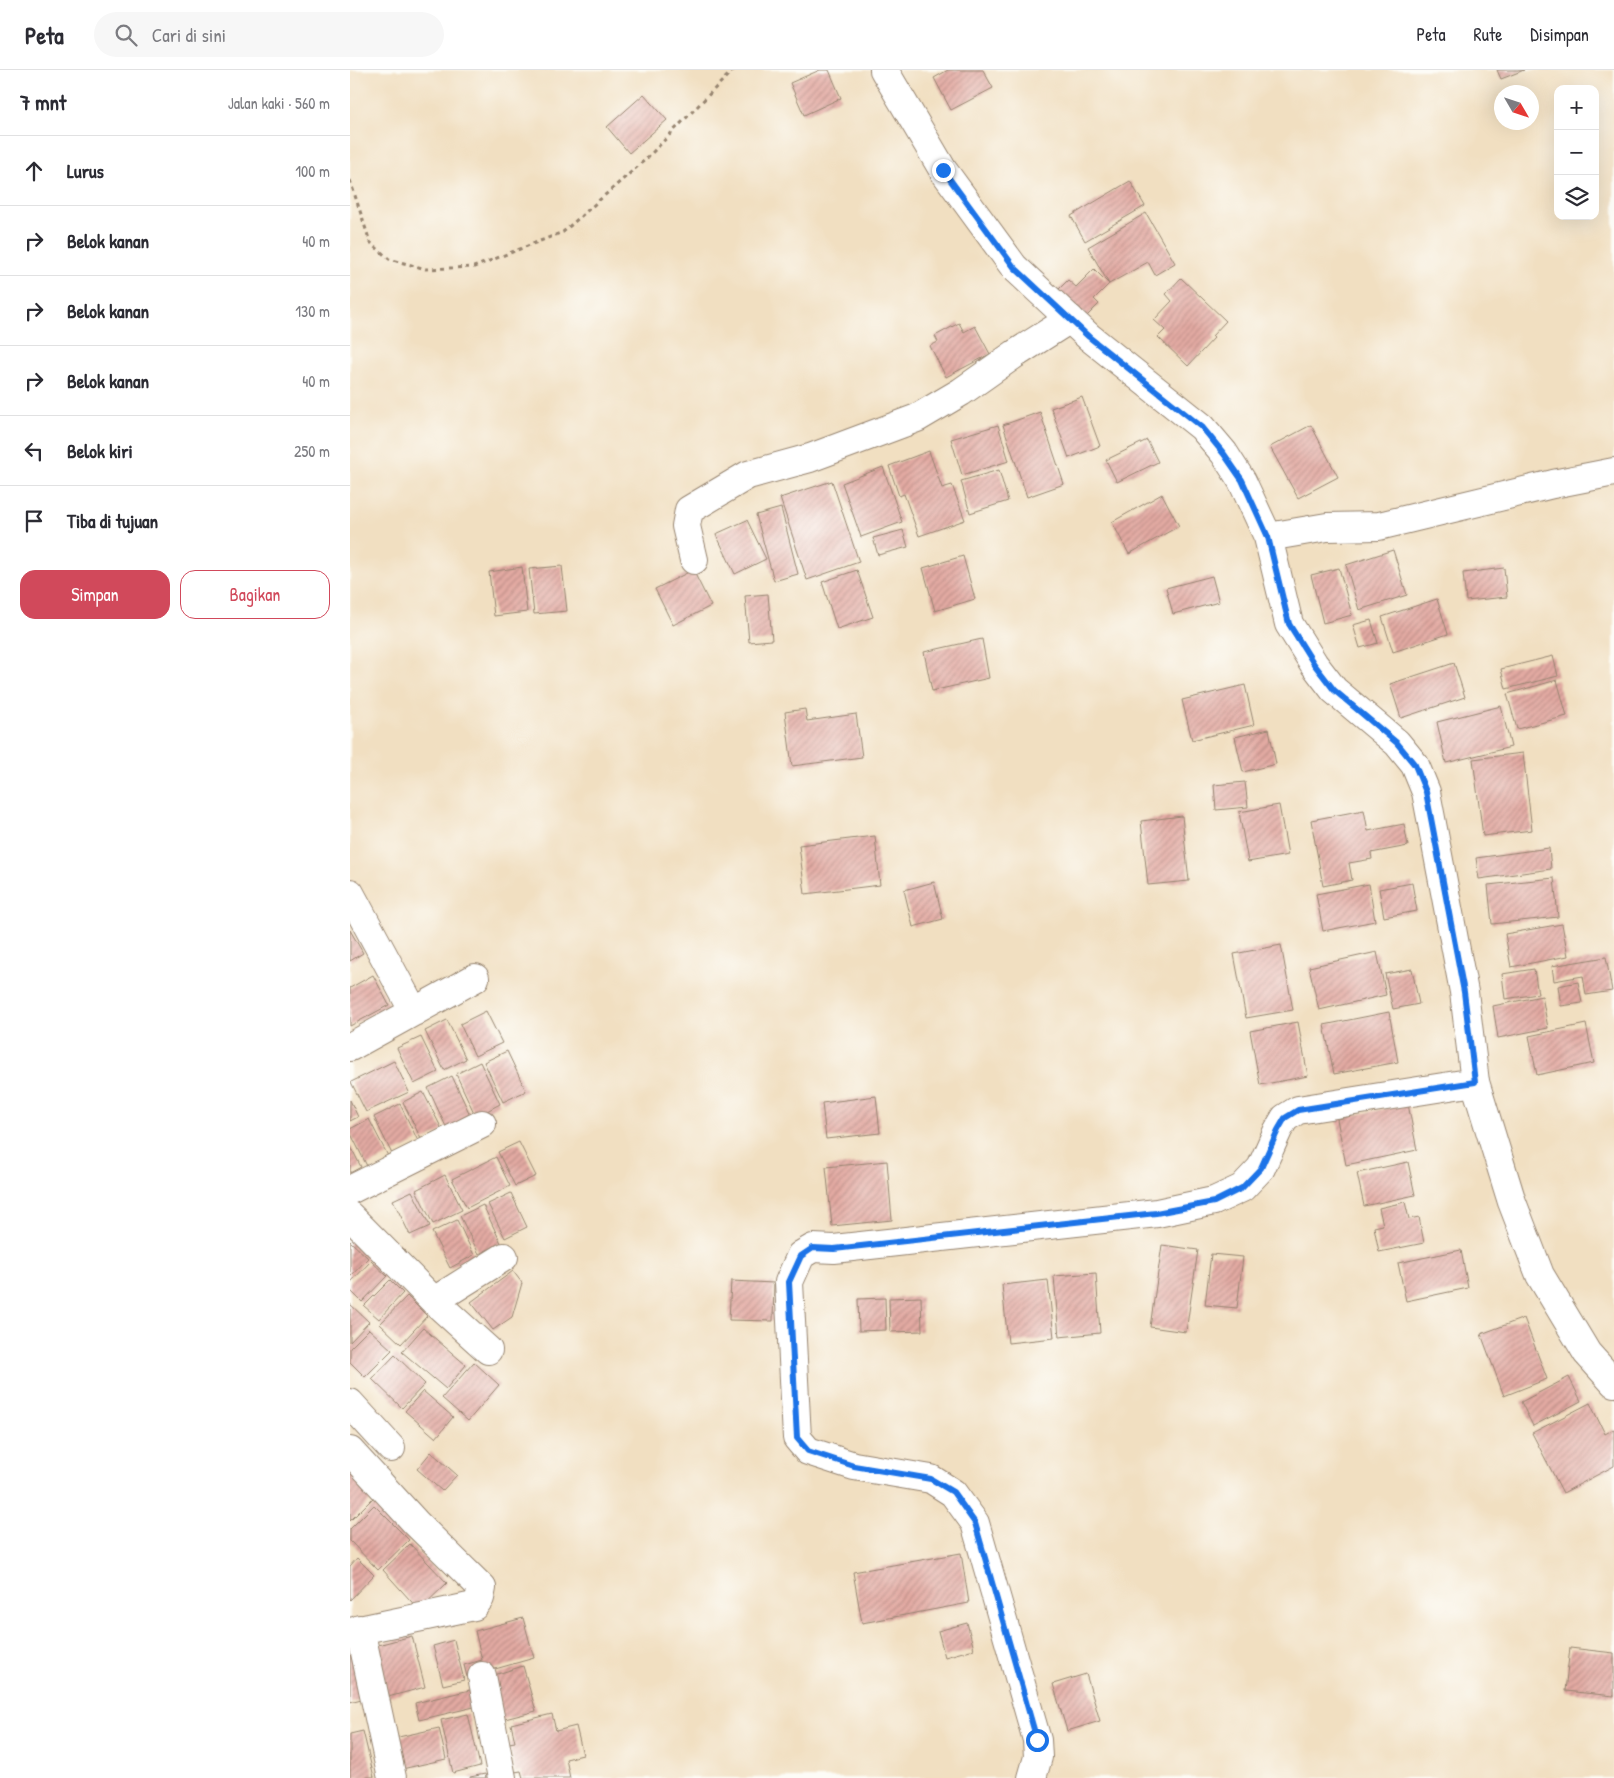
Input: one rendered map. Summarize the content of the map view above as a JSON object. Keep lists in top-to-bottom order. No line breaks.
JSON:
{"north":"bottom right","page":{"header":"Peta","search":"Cari di sini","nav":["Peta","Rute","Disimpan"],"heading":["7 mnt","Jalan kaki · 560 m"],"map_buttons":["+","−"],"list":[["Lurus","100 m"],["Belok kanan","40 m"],["Belok kanan","130 m"],["Belok kanan","40 m"],["Belok kiri","250 m"],"Tiba di tujuan"],"buttons":["Simpan","Bagikan"]}}
